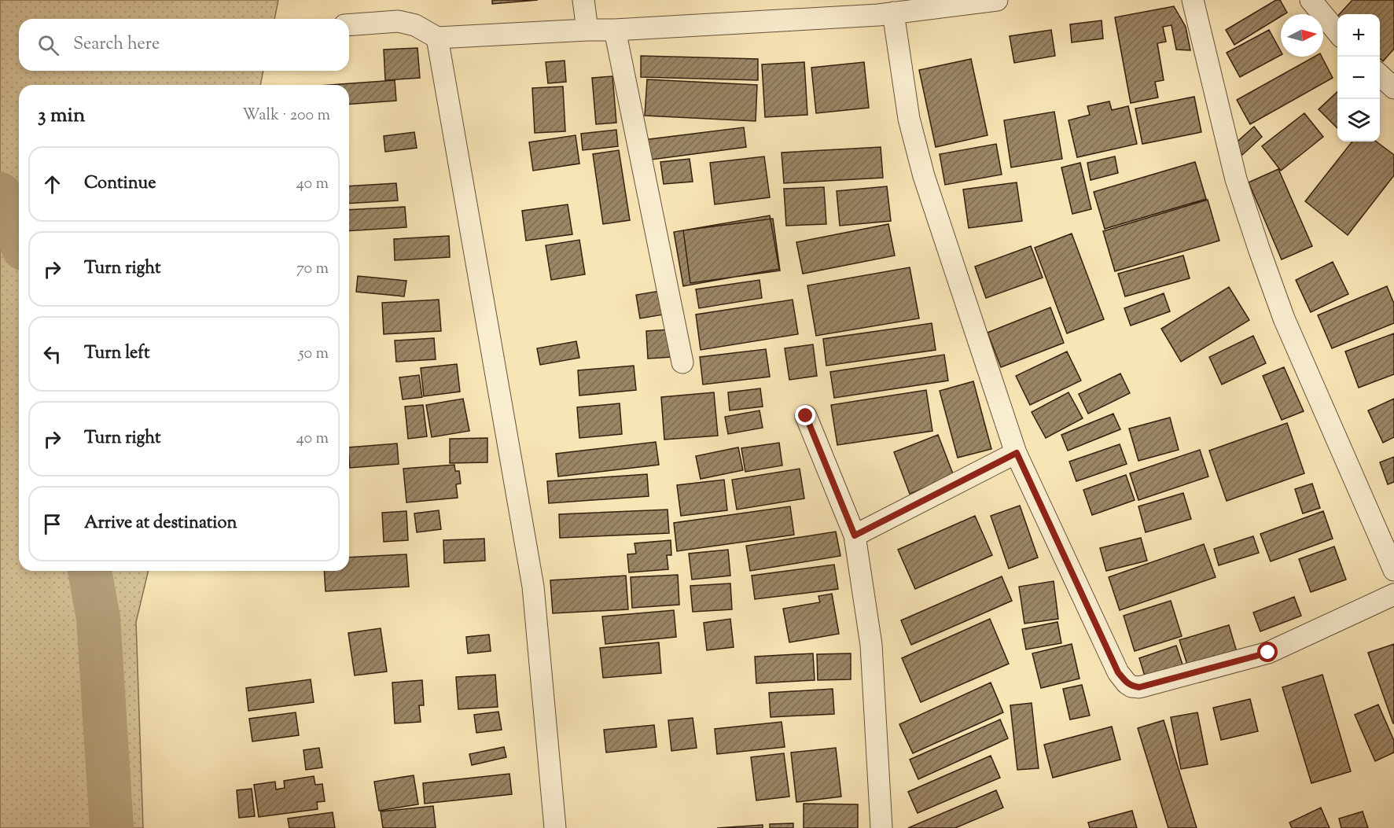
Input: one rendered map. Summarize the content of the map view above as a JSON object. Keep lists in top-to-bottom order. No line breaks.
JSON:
{"north":"right","page":{"map_buttons":["+","−"],"search":"Search here","heading":["3 min","Walk · 200 m"],"list":[["Continue","40 m"],["Turn right","70 m"],["Turn left","50 m"],["Turn right","40 m"],"Arrive at destination"]}}
